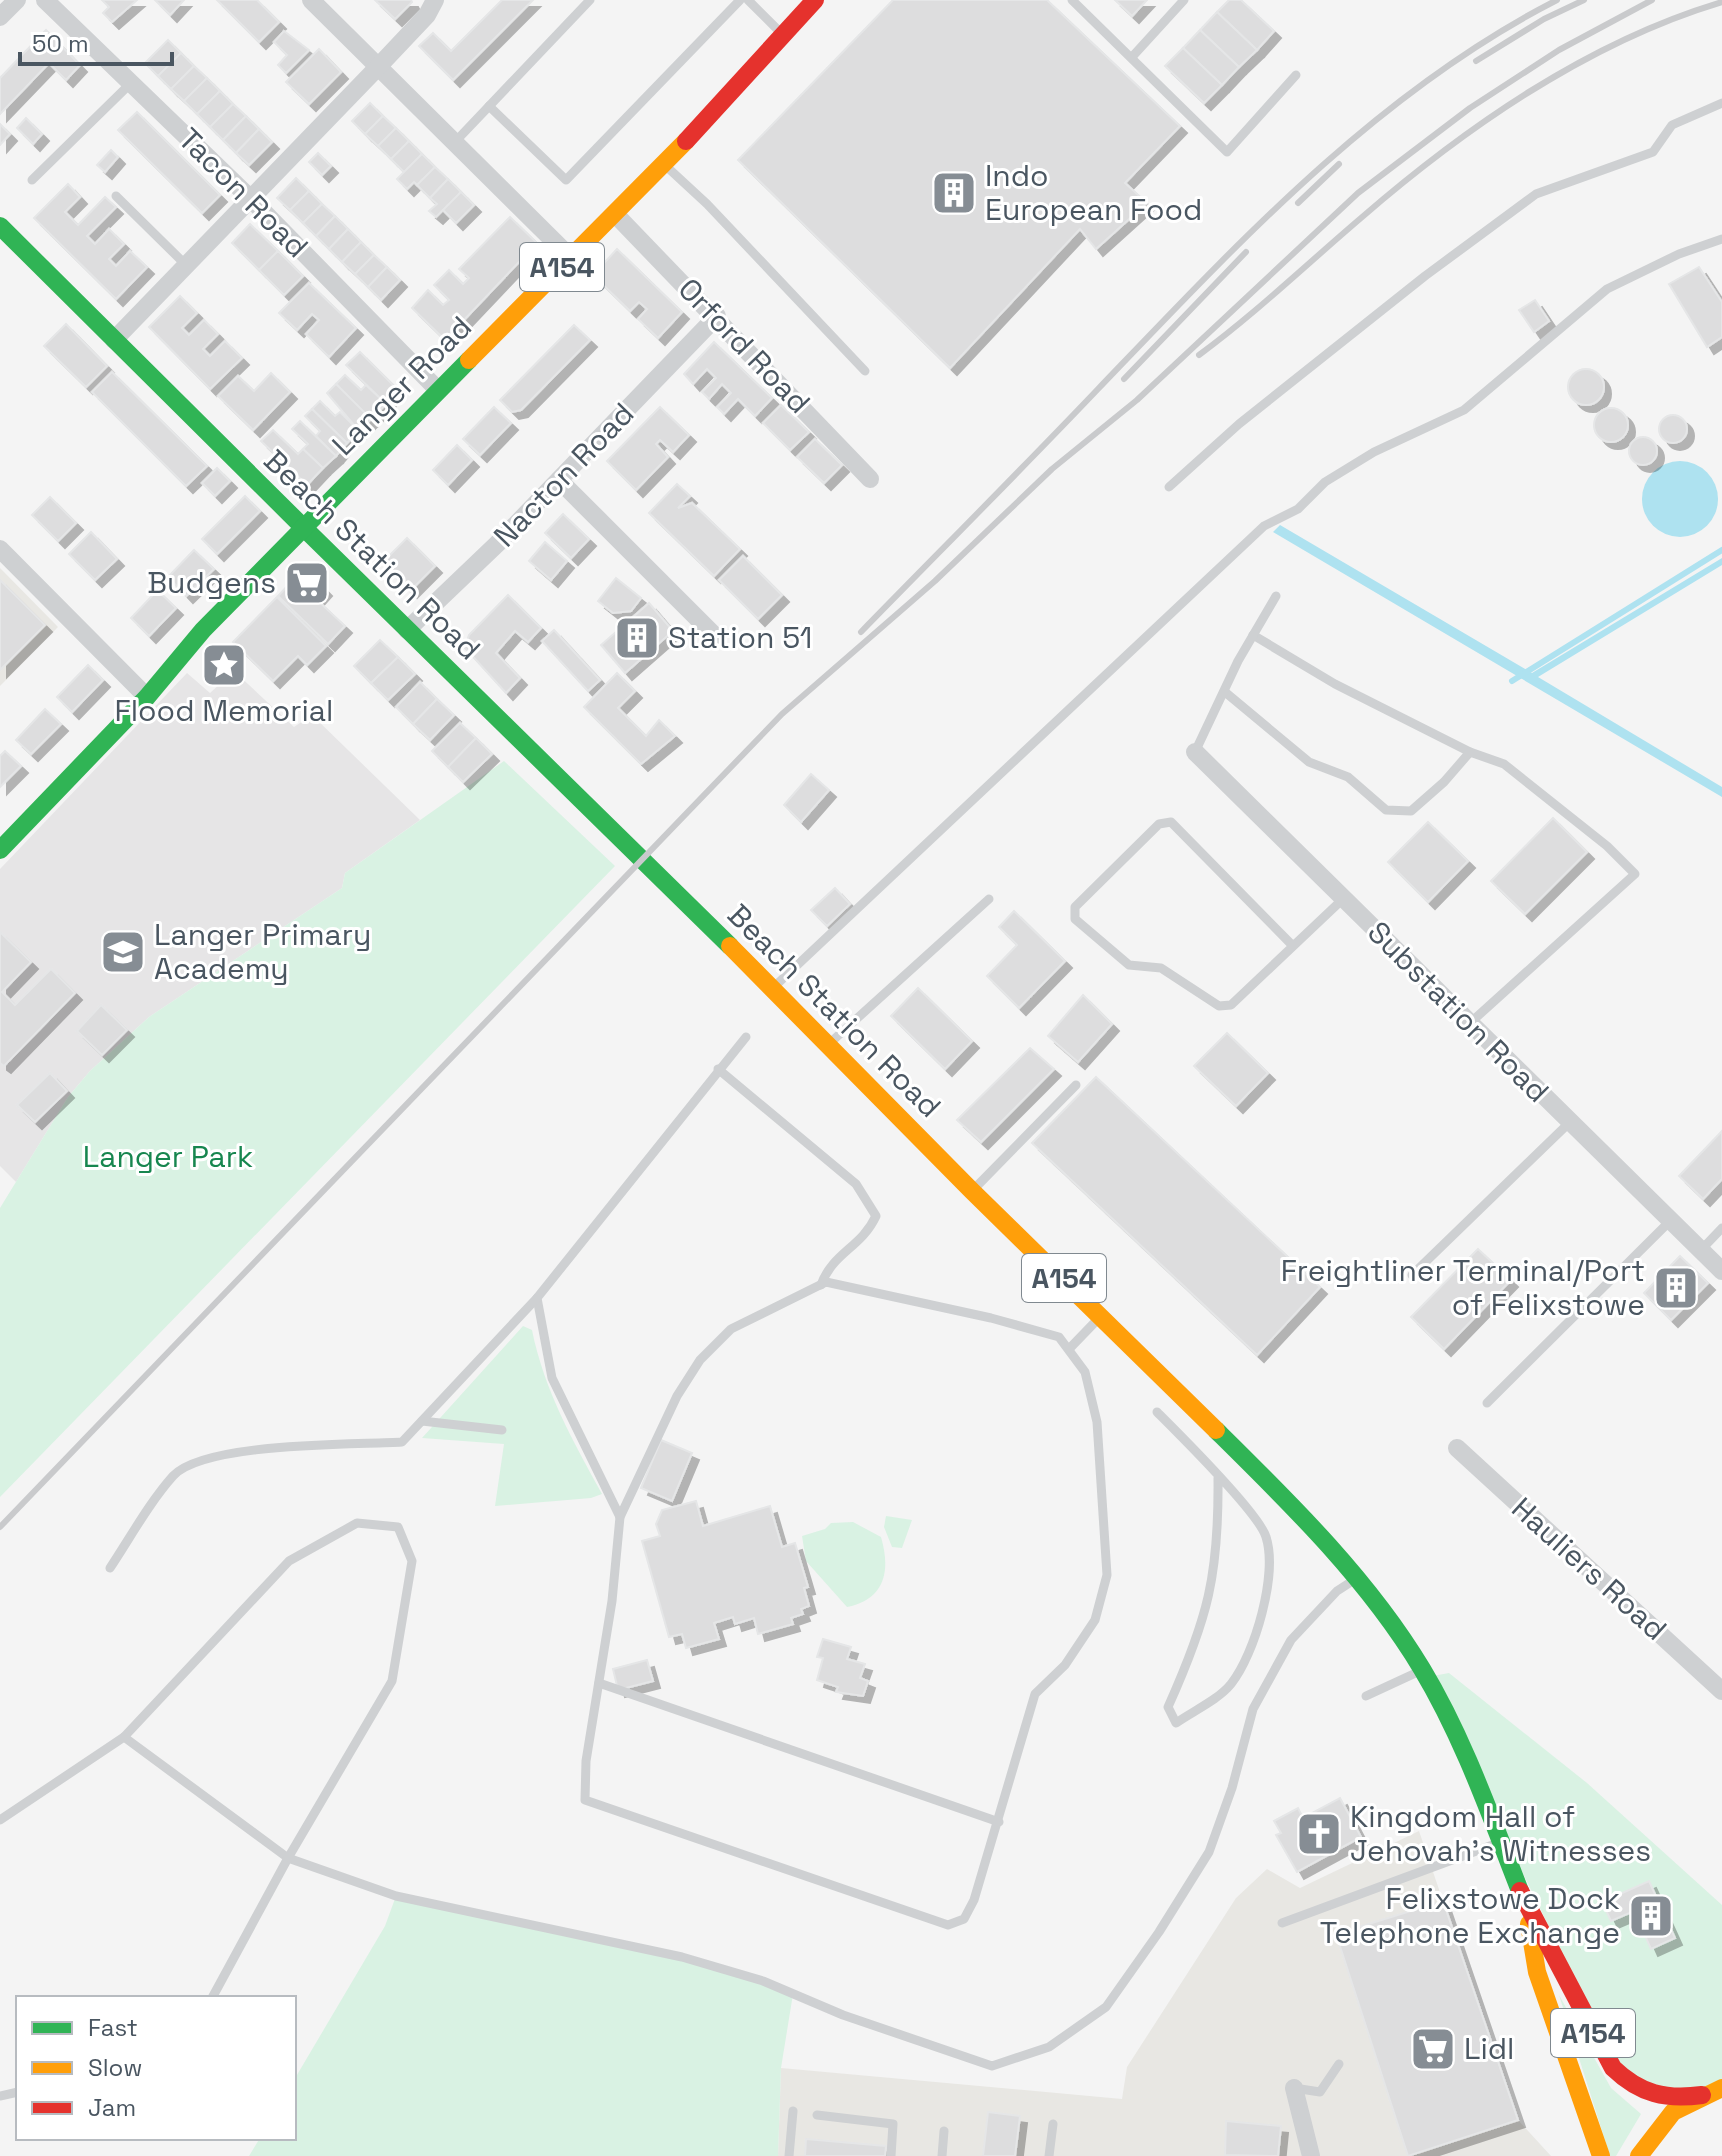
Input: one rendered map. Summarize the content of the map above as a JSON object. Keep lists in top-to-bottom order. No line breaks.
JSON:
{"streets":{"main road":["A154","Langer Road","Beach Station Road"],"street":["Tacon Road","Orford Road","Nacton Road","Substation Road","Hauliers Road"]},"crossings":[["Tacon Road","Langer Road"],["Orford Road","Langer Road"],["Orford Road","Nacton Road"],["Langer Road","Beach Station Road"],["Nacton Road","Beach Station Road"]],"parks":["Langer Park"],"places":{"building":["Indo European Food","Station 51","Freightliner Terminal/Port of Felixstowe","Felixstowe Dock Telephone Exchange"],"supermarket":["Budgens","Lidl"],"place":["Flood Memorial"],"school or university":["Langer Primary Academy"],"church":["Kingdom Hall of Jehovah's Witnesses"]},"legend":["Fast","Slow","Jam"],"scale_bar":"50 m"}
